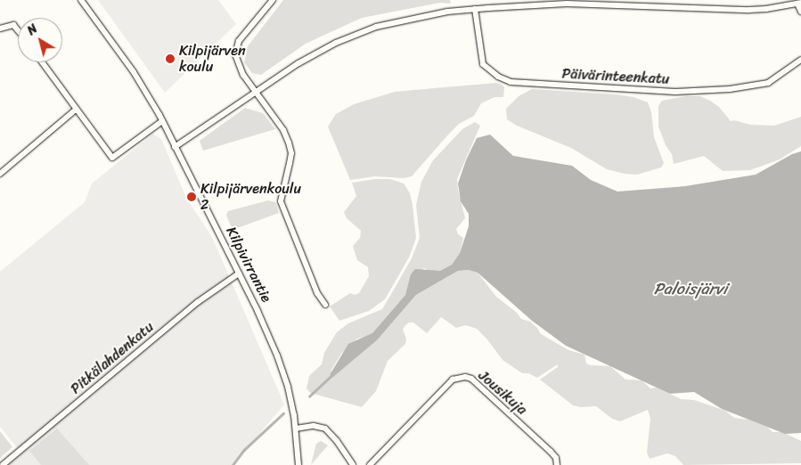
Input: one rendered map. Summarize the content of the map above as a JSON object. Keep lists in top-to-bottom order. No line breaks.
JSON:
{"streets":{"street":["Päivärinteenkatu","Kilpivirrantie","Pitkälahdenkatu","Jousikuja"]},"crossings":[["Kilpivirrantie","Pitkälahdenkatu"]],"water":["Paloisjärvi"],"places":["Kilpijärven koulu","Kilpijärvenkoulu 2"],"north":"top left"}
